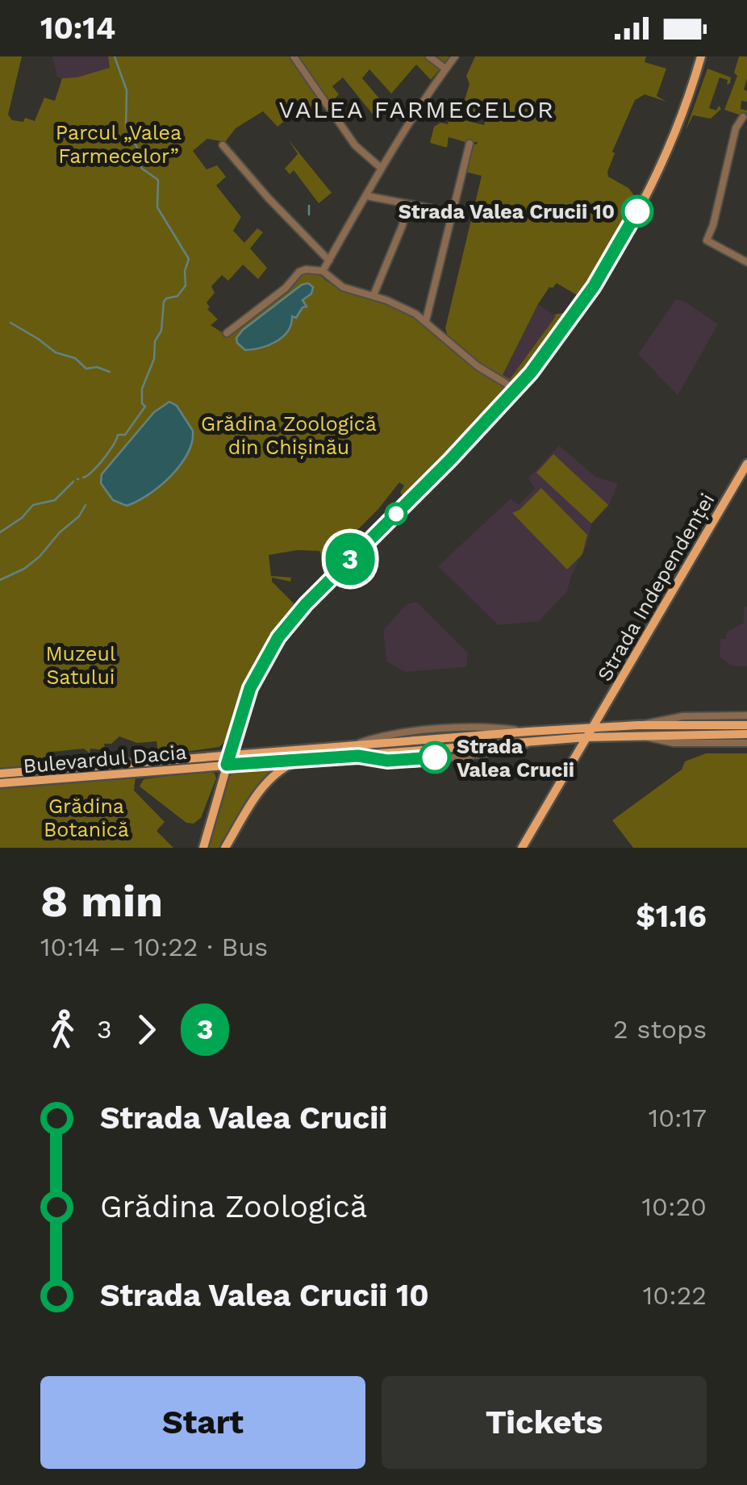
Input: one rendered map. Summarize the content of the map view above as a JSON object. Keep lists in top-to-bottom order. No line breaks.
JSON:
{"streets":{"main road":["Strada Independenței","Bulevardul Dacia"]},"crossings":[["Strada Independenței","Bulevardul Dacia"]],"districts":["VALEA FARMECELOR"],"parks":["Parcul „Valea Farmecelor”","Grădina Zoologică din Chișinău","Muzeul Satului","Grădina Botanică"],"places":["Strada Valea Crucii 10","Strada Valea Crucii"],"lines":["bus line 3"],"page":{"status":"10:14","on_map":"3","heading":["8 min","10:14 – 10:22 · Bus","$1.16"],"legs":["3","3","2 stops"],"list":[{"name":"Strada Valea Crucii","value":"10:17"},{"name":"Grădina Zoologică","value":"10:20"},{"name":"Strada Valea Crucii 10","value":"10:22"}],"buttons":["Start","Tickets"]}}
